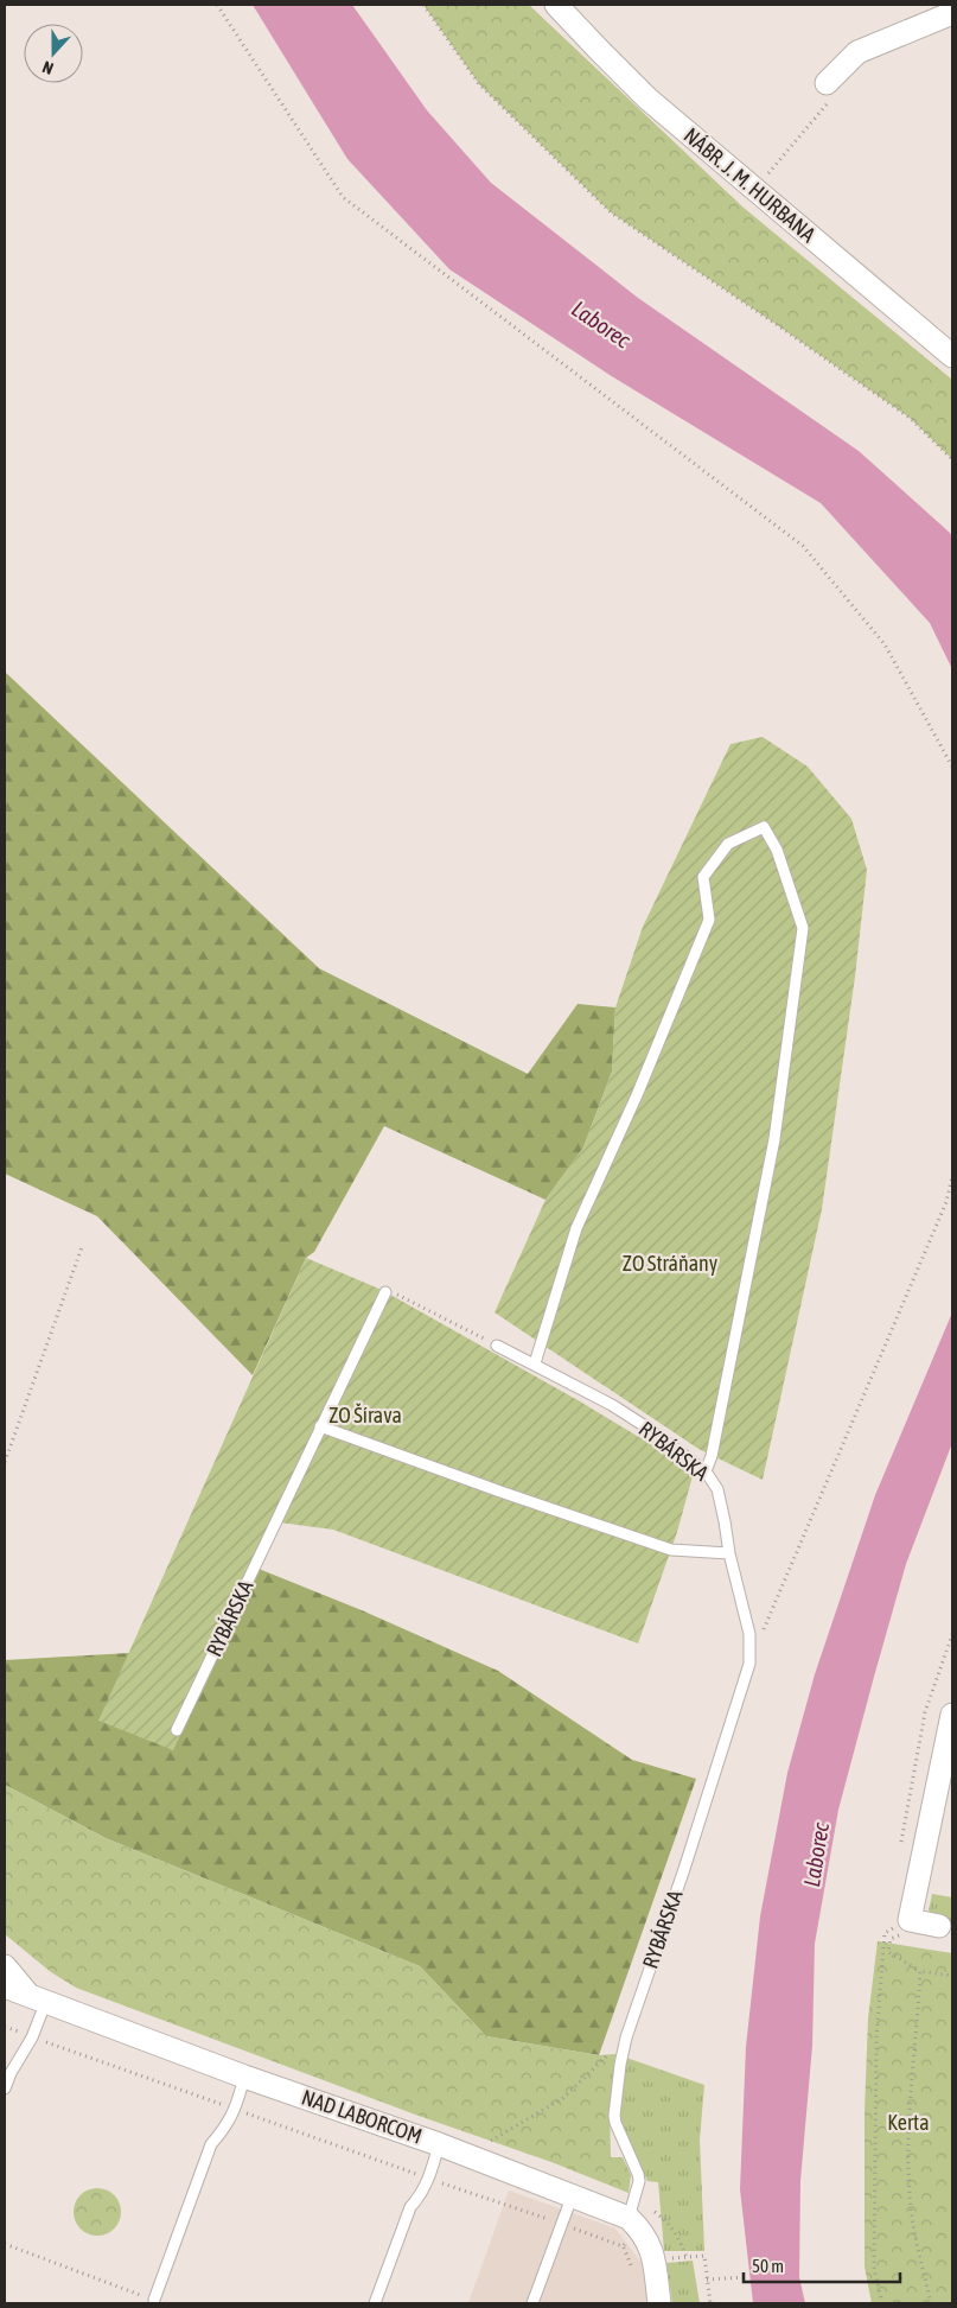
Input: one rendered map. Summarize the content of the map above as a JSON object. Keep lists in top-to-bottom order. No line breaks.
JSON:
{"streets":{"street":["NÁBR. J. M. HURBANA","NAD LABORCOM"],"lane":["RYBÁRSKA"]},"crossings":[["RYBÁRSKA","NAD LABORCOM"]],"water":["Laborec"],"parks":["ZO Stráňany","ZO Šírava","Kerta"],"scale_bar":"50 m","north":"bottom"}
